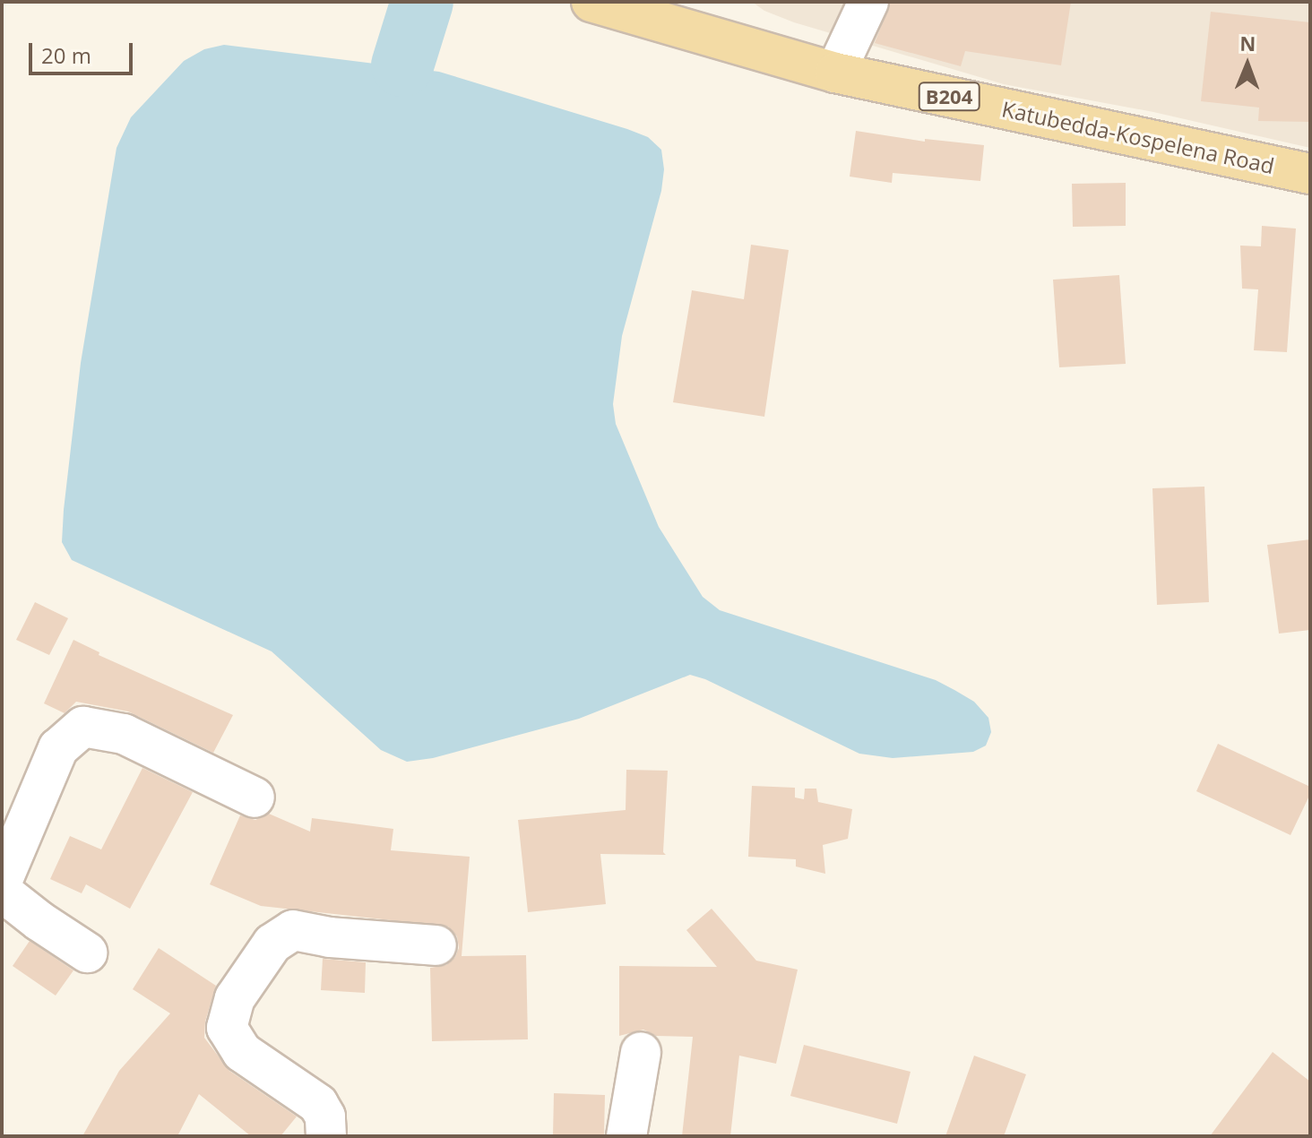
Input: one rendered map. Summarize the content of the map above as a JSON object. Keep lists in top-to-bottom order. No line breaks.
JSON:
{"streets":{"main road":["B204","Katubedda-Kospelena Road"]},"scale_bar":"20 m","north":"top"}
